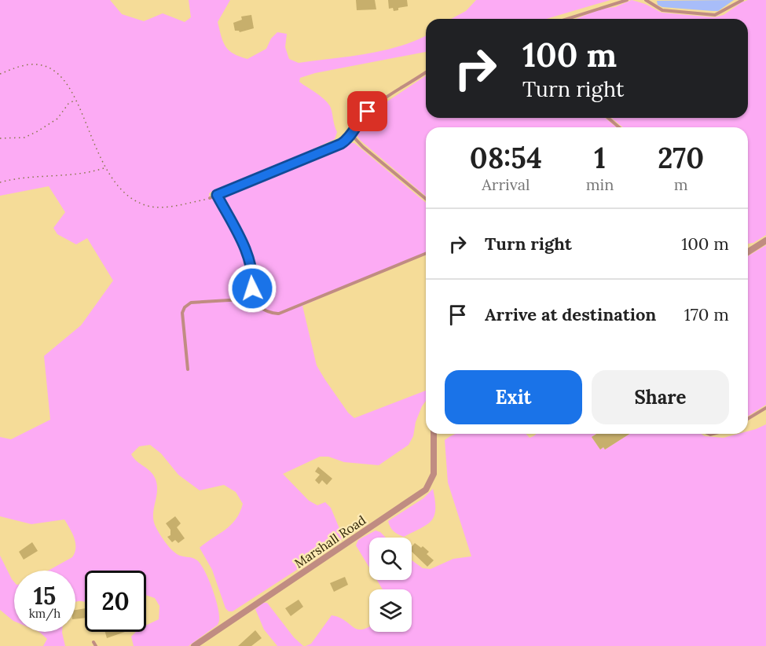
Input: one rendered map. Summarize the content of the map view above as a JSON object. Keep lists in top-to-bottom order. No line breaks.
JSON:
{"streets":{"street":["Marshall Road"]},"page":{"turn":["100 m","Turn right"],"eta":["08:54","Arrival","1","min","270","m"],"list":[{"name":"Turn right","value":"100 m"},{"name":"Arrive at destination","value":"170 m"}],"buttons":["Exit","Share"],"speed":"15 km/h","limit":"20"}}
